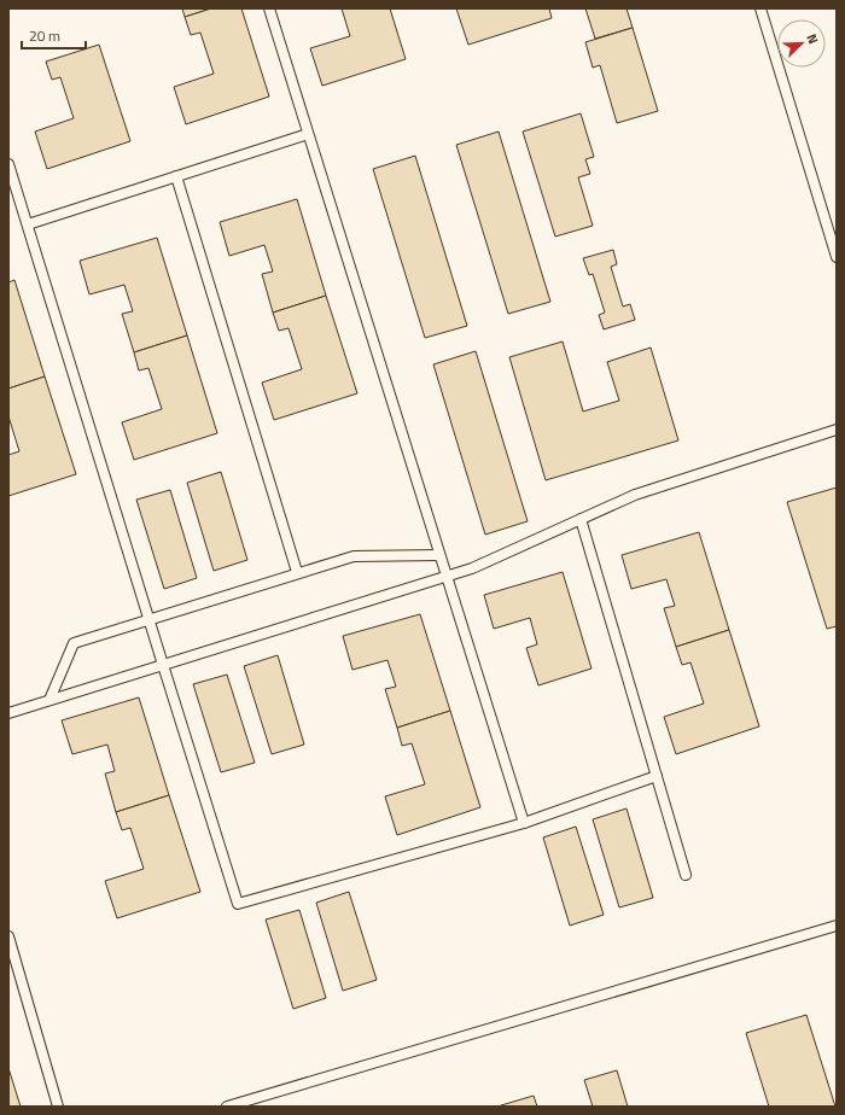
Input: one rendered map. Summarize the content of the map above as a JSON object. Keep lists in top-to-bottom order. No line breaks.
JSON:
{"scale_bar":"20 m","north":"top right"}
